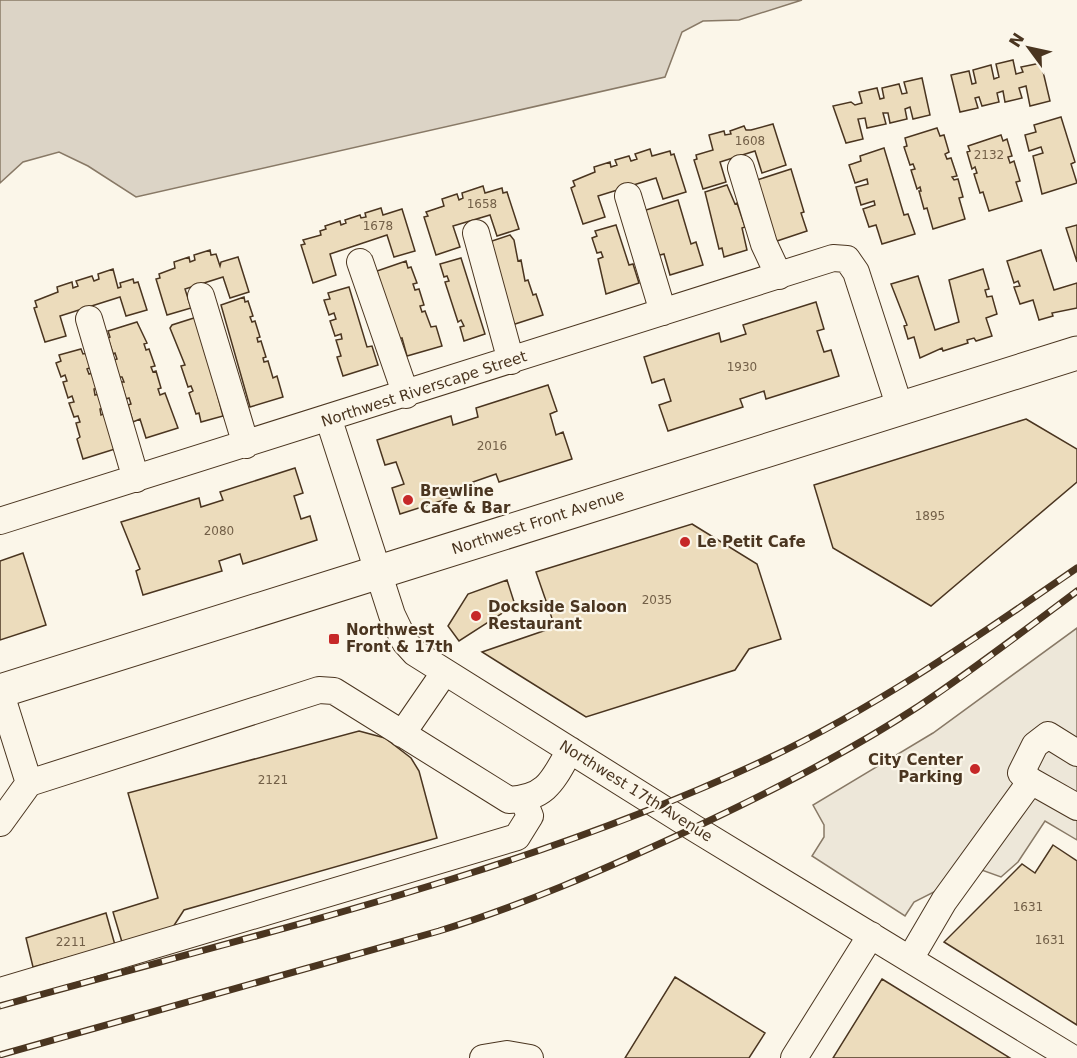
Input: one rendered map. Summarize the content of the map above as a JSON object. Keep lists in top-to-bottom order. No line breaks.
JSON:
{"streets":{"main road":["Northwest Front Avenue"],"street":["Northwest Riverscape Street","Northwest 17th Avenue"]},"crossings":[["Northwest Riverscape Street","Northwest Front Avenue"],["Northwest Riverscape Street","Northwest 17th Avenue"],["Northwest Front Avenue","Northwest 17th Avenue"]],"places":{"other":["Brewline Cafe & Bar","Le Petit Cafe","Dockside Saloon Restaurant","City Center Parking"],"transit":["Northwest Front & 17th"]},"house_numbers":["1608","2132","1658","1678","1930","2016","1895","2080","2035","2121","1631","1631","2211"],"north":"top left"}
